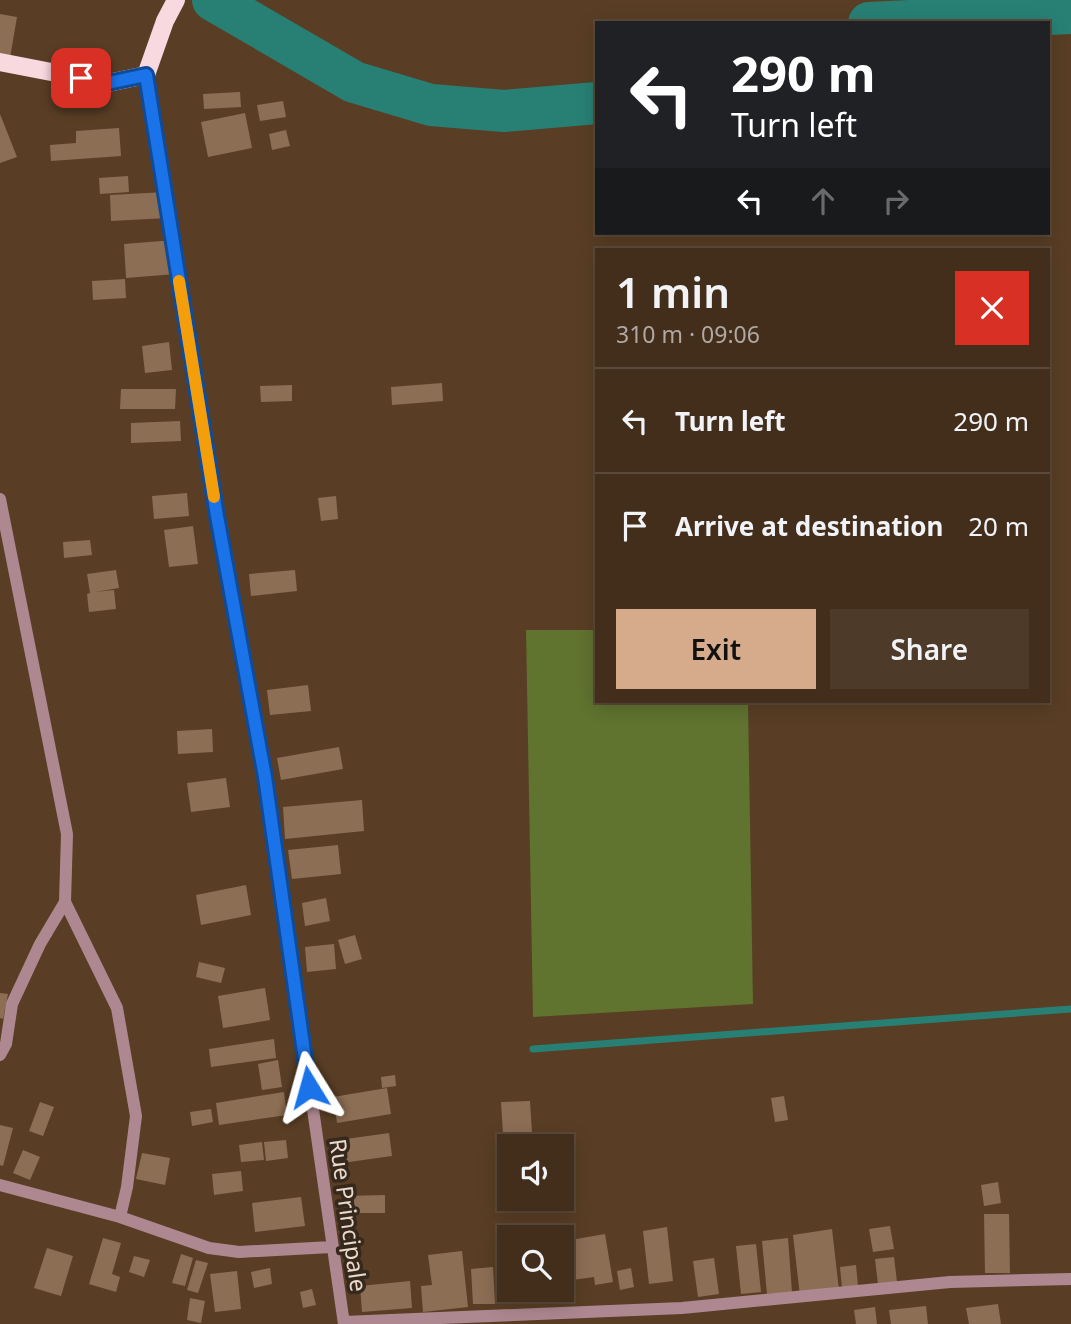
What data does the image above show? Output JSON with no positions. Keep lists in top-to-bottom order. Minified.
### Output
{"streets":{"street":["Rue Principale"]},"page":{"turn":["290 m","Turn left"],"heading":["1 min","310 m · 09:06"],"list":[{"name":"Turn left","value":"290 m"},{"name":"Arrive at destination","value":"20 m"}],"buttons":["Exit","Share"]}}
